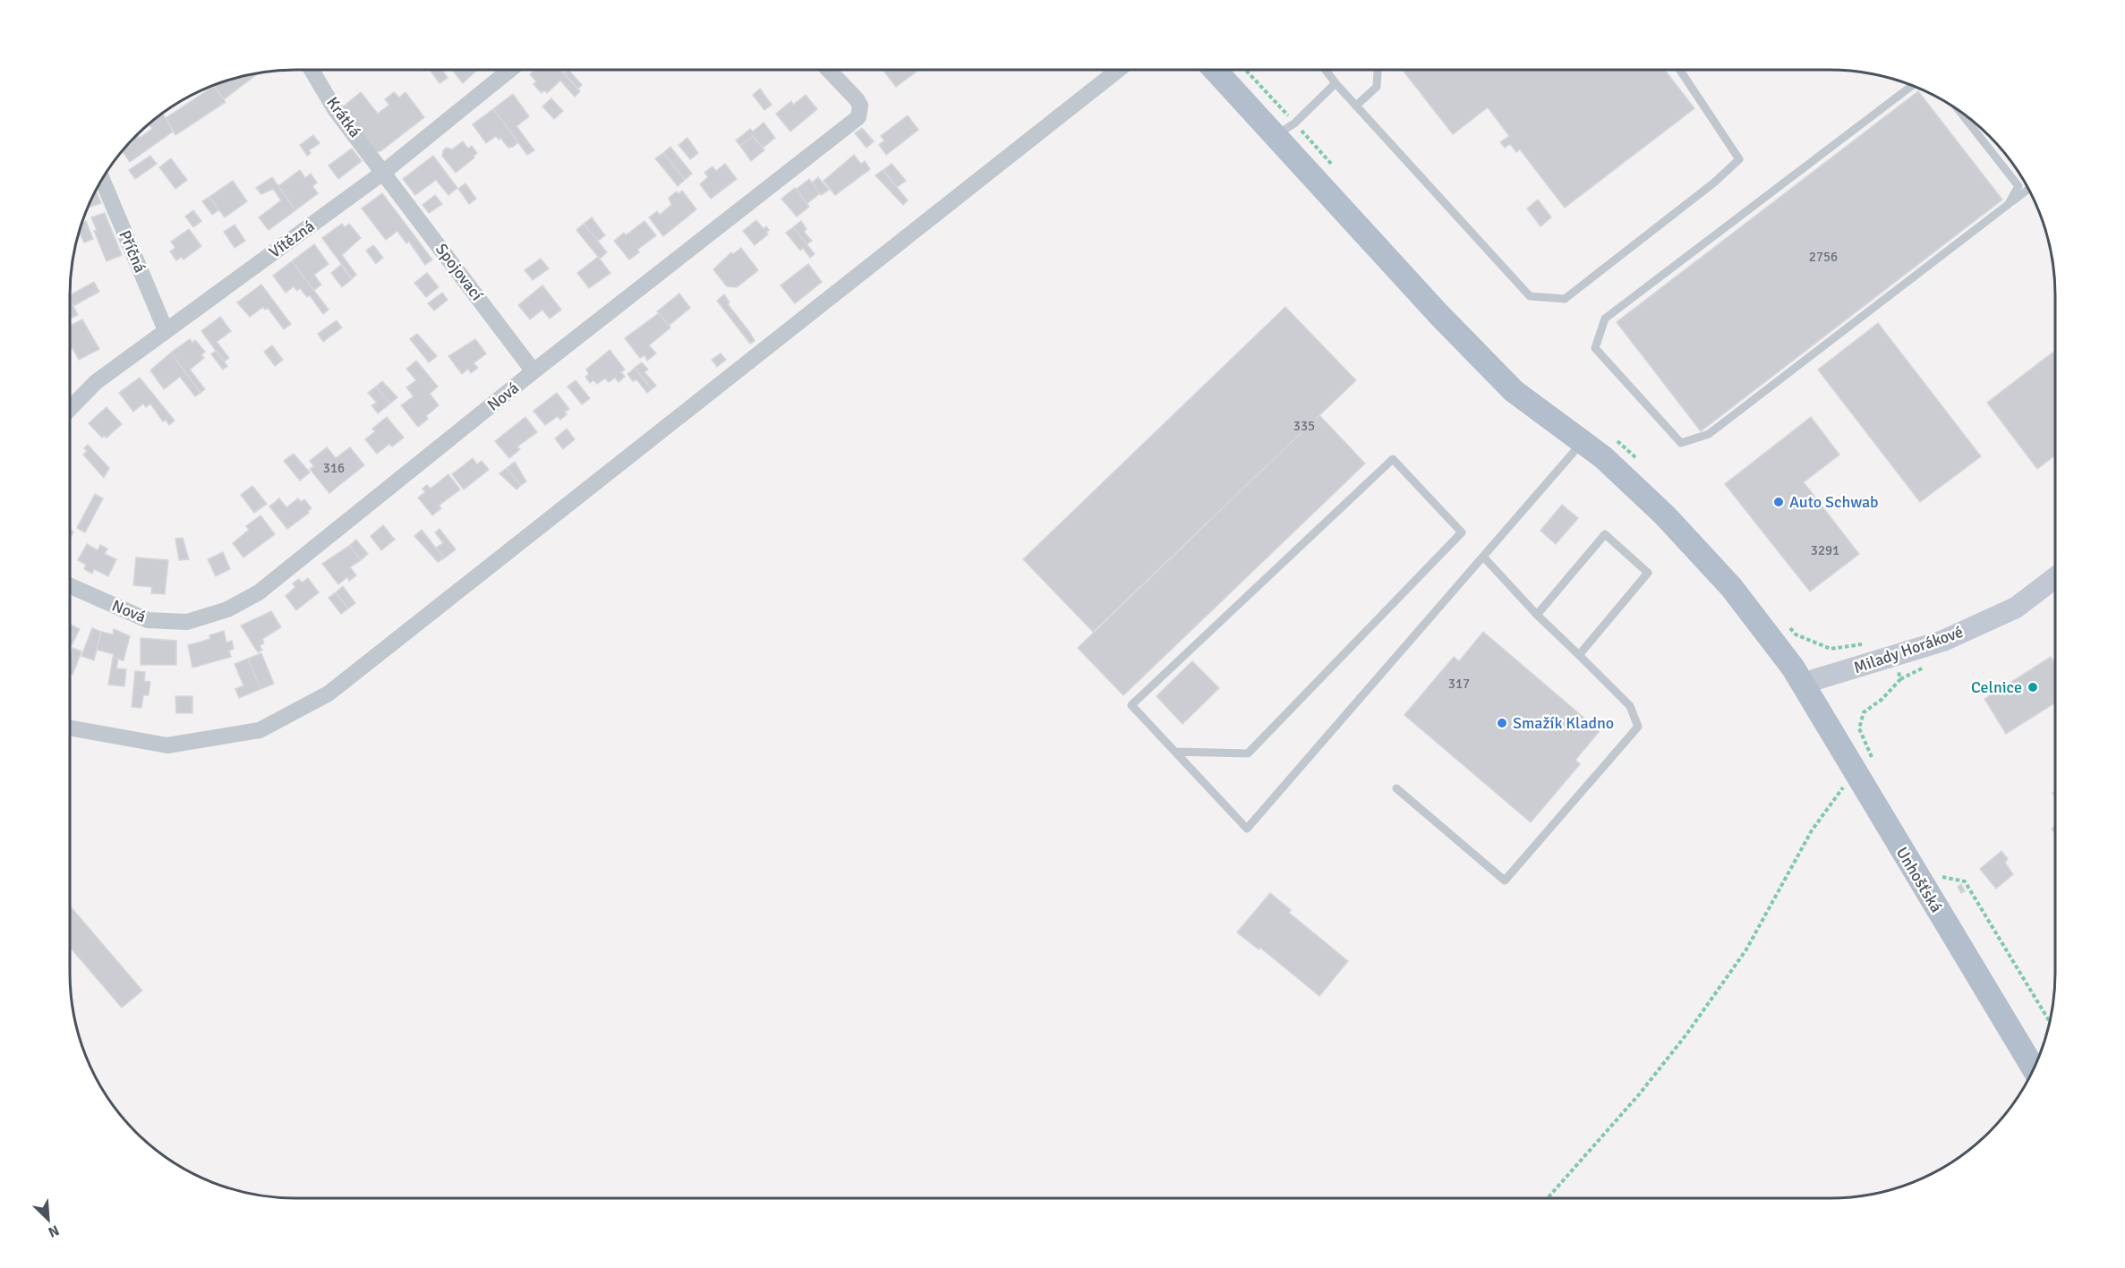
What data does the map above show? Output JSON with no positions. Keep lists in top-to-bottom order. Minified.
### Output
{"streets":{"main road":["Unhošťská"],"street":["Krátká","Vítězná","Příčná","Spojovací","Nová","Milady Horákové"]},"crossings":[["Krátká","Vítězná"],["Krátká","Spojovací"],["Vítězná","Příčná"],["Vítězná","Spojovací"],["Spojovací","Nová"],["Milady Horákové","Unhošťská"]],"places":["Auto Schwab","Celnice","Smažík Kladno"],"house_numbers":["2756","335","316","3291","317"],"north":"bottom right"}
